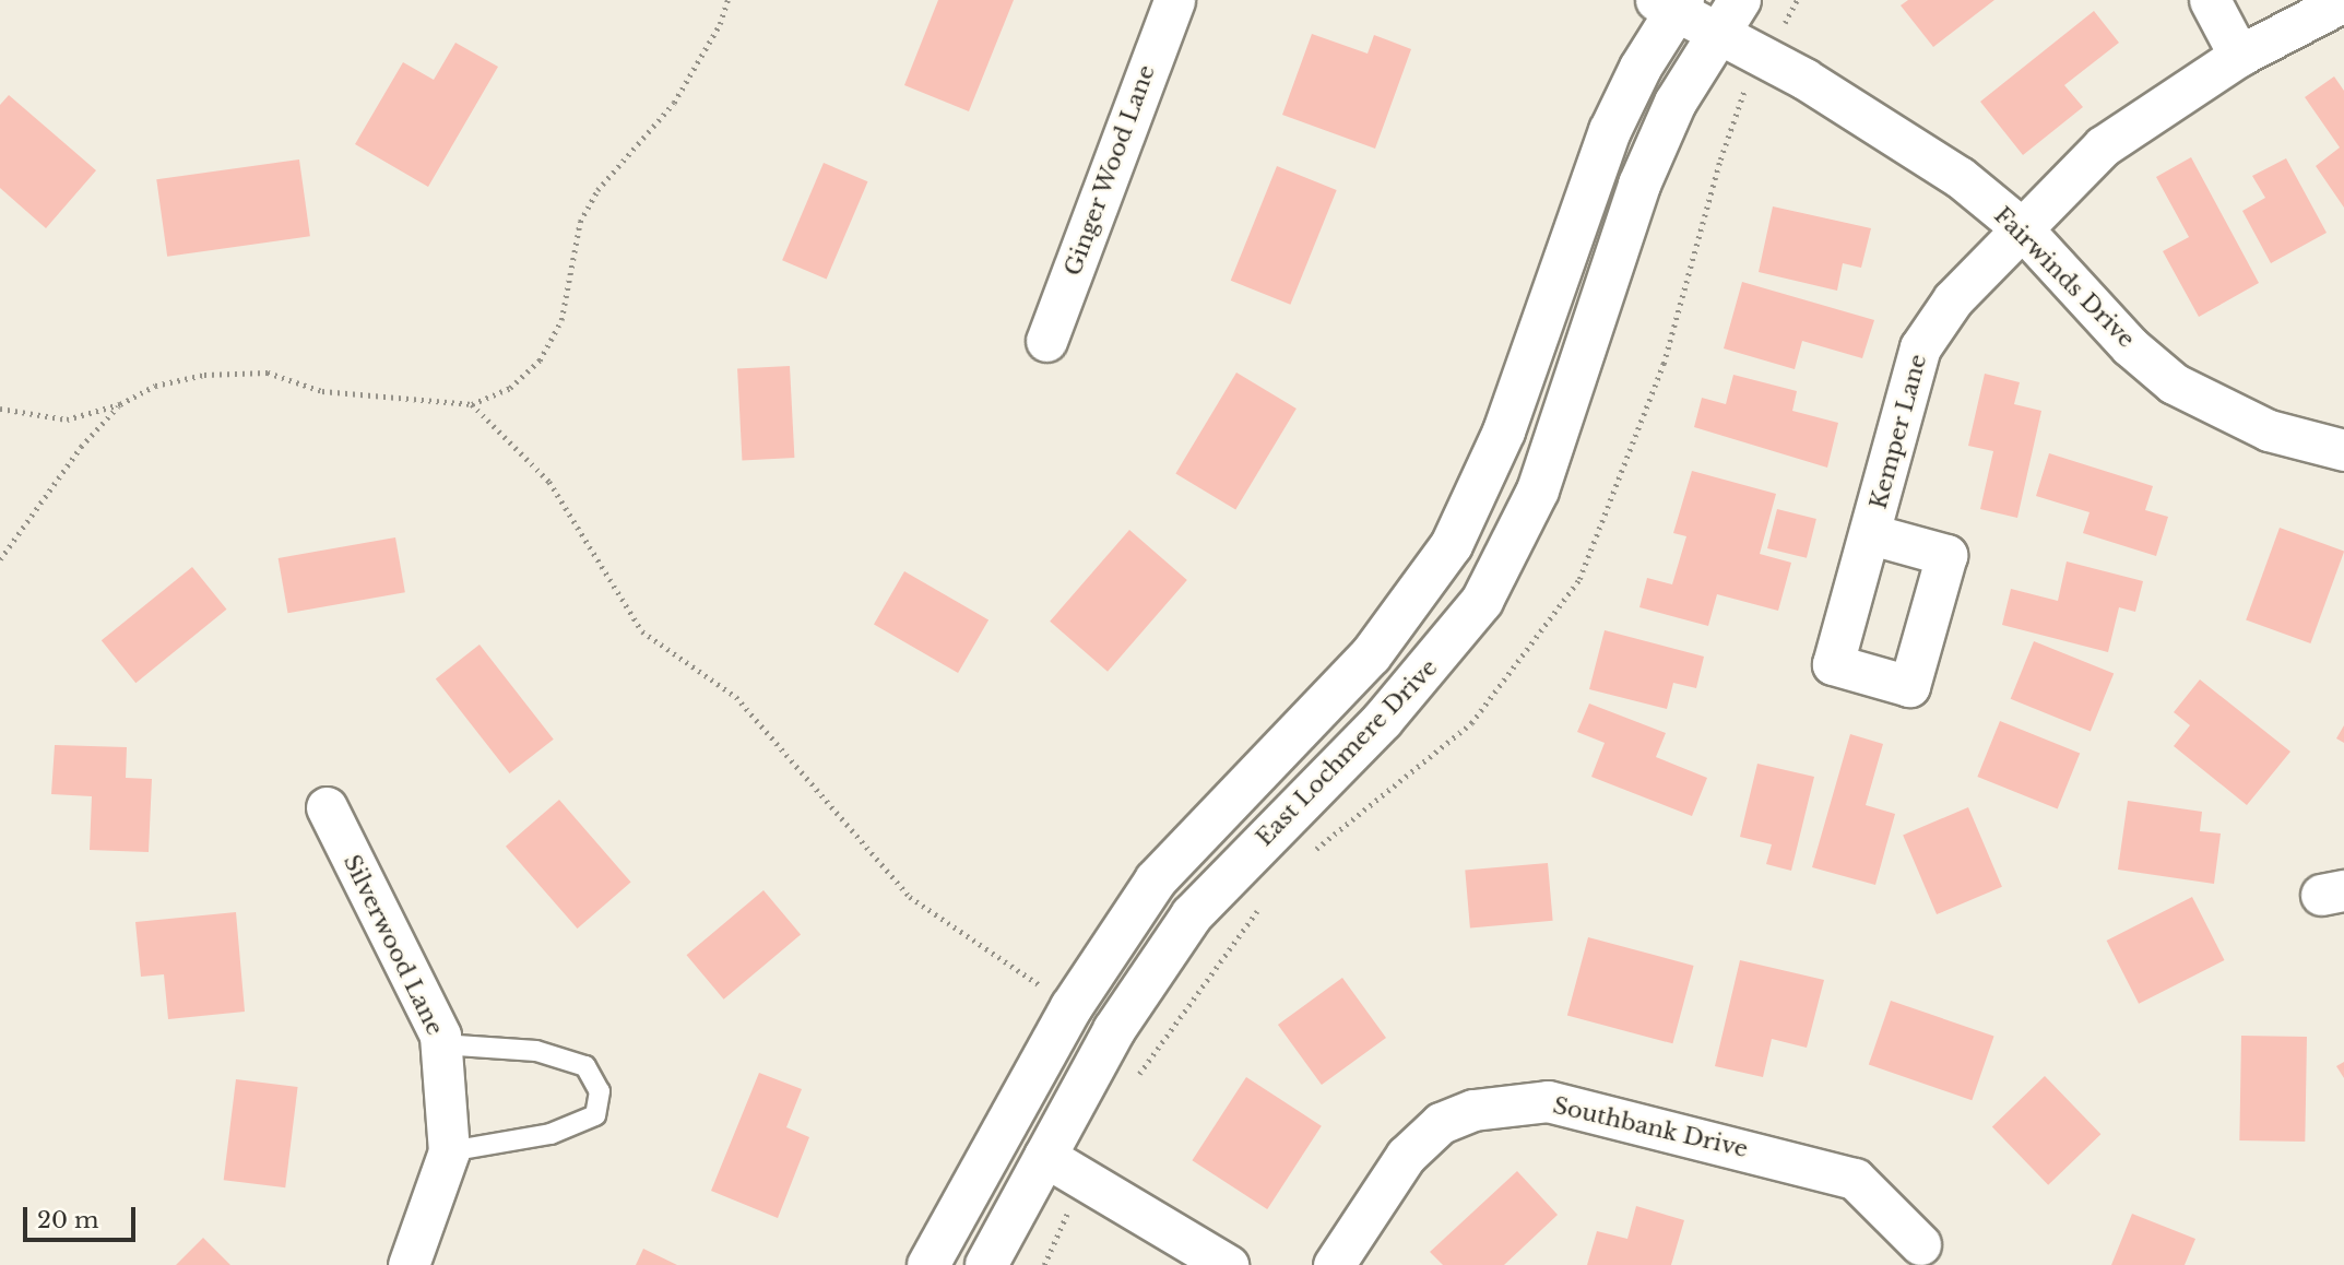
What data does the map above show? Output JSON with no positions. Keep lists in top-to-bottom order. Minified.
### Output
{"streets":{"street":["Ginger Wood Lane","Fairwinds Drive","Kemper Lane","East Lochmere Drive","Silverwood Lane","Southbank Drive"]},"crossings":[["Fairwinds Drive","Kemper Lane"],["Fairwinds Drive","East Lochmere Drive"]],"scale_bar":"20 m"}
